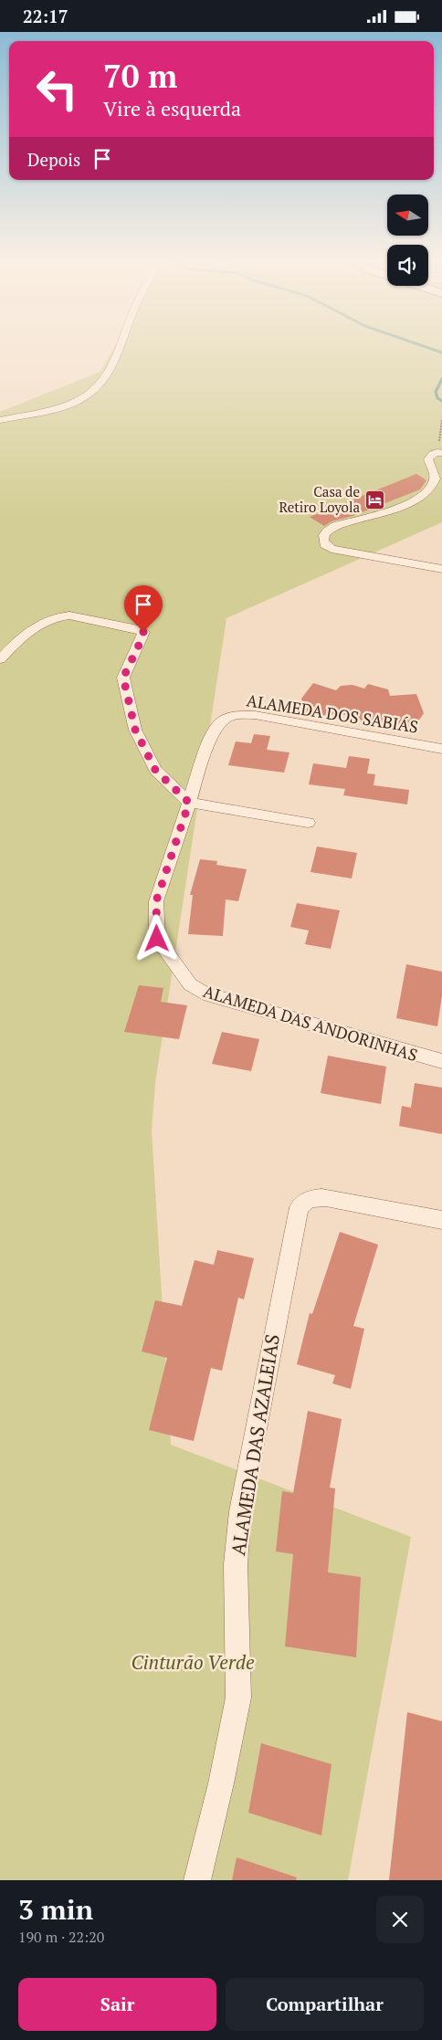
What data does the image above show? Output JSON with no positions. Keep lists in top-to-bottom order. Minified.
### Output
{"streets":{"street":["ALAMEDA DOS SABIÁS","ALAMEDA DAS ANDORINHAS","ALAMEDA DAS AZALEIAS"]},"crossings":[["ALAMEDA DOS SABIÁS","ALAMEDA DAS ANDORINHAS"]],"parks":["Cinturão Verde"],"places":{"hotel":["Casa de Retiro Loyola"]},"north":"left","page":{"status":"22:17","turn":["70 m","Vire à esquerda"],"then":"Depois","heading":["3 min","190 m · 22:20"],"buttons":["Sair","Compartilhar"]}}
